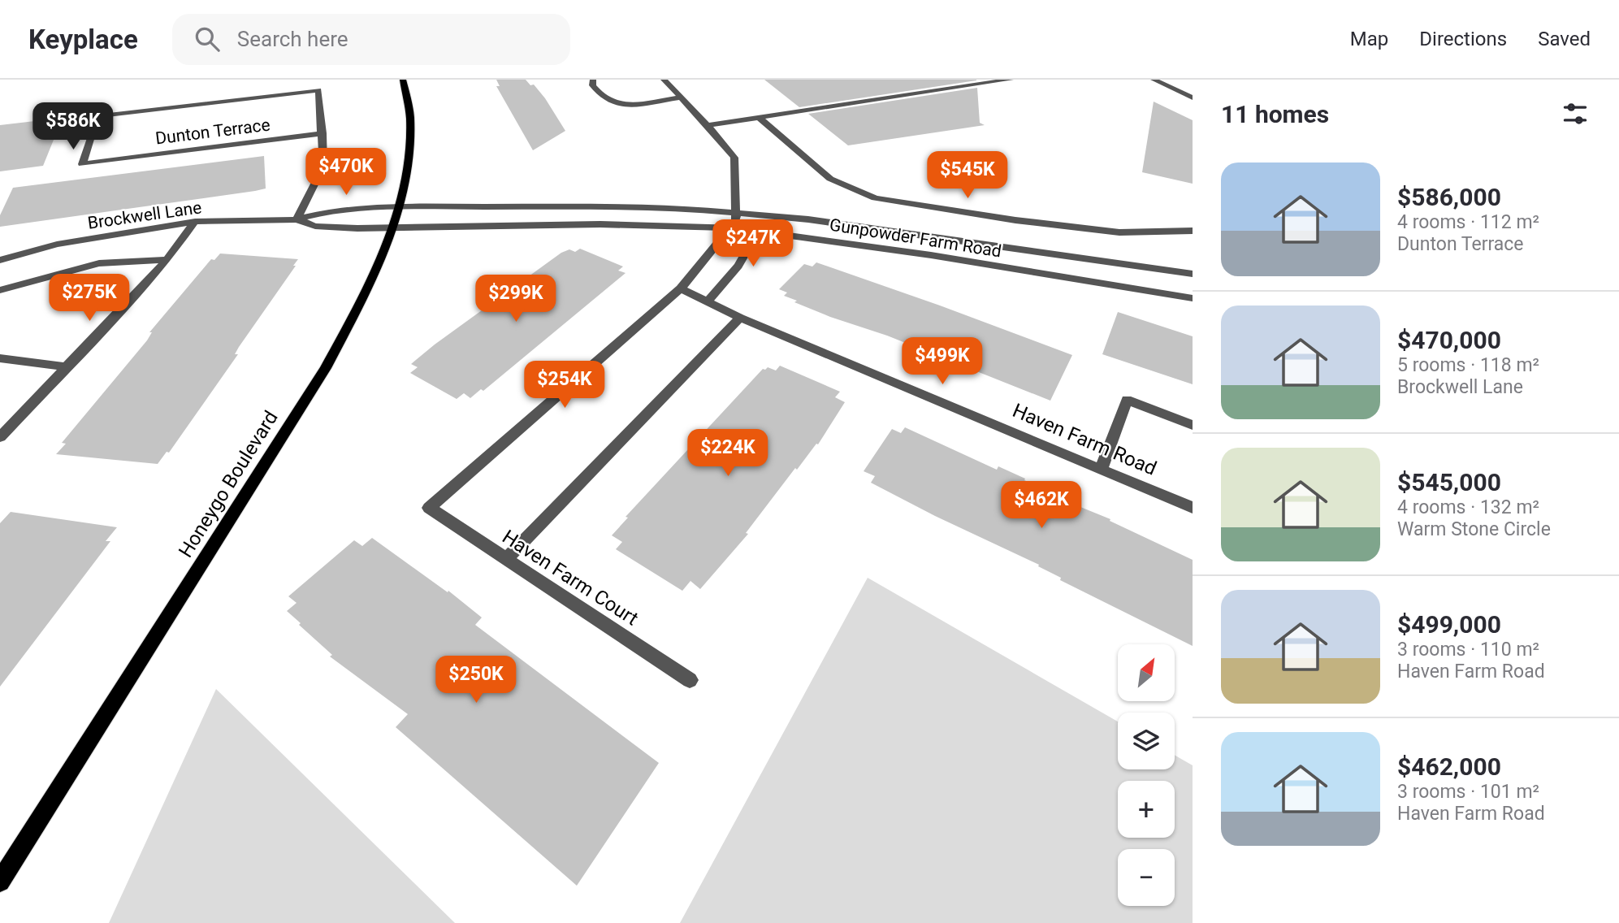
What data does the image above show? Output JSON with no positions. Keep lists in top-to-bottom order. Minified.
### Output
{"streets":{"main road":["Honeygo Boulevard"],"street":["Dunton Terrace","Brockwell Lane","Gunpowder Farm Road","Haven Farm Road","Haven Farm Court"]},"crossings":[["Dunton Terrace","Brockwell Lane"],["Brockwell Lane","Gunpowder Farm Road"],["Brockwell Lane","Honeygo Boulevard"],["Gunpowder Farm Road","Honeygo Boulevard"],["Haven Farm Road","Haven Farm Court"]],"north":"top right","page":{"header":"Keyplace","search":"Search here","nav":["Map","Directions","Saved"],"heading":"11 homes","price":["$586K","$470K","$545K","$247K","$275K","$299K","$499K","$254K","$224K","$462K","$250K"],"list":[{"name":"$586,000","note":"4 rooms · 112 m² · Dunton Terrace"},{"name":"$470,000","note":"5 rooms · 118 m² · Brockwell Lane"},{"name":"$545,000","note":"4 rooms · 132 m² · Warm Stone Circle"},{"name":"$499,000","note":"3 rooms · 110 m² · Haven Farm Road"},{"name":"$462,000","note":"3 rooms · 101 m² · Haven Farm Road"}],"map_buttons":["+","−"]}}
